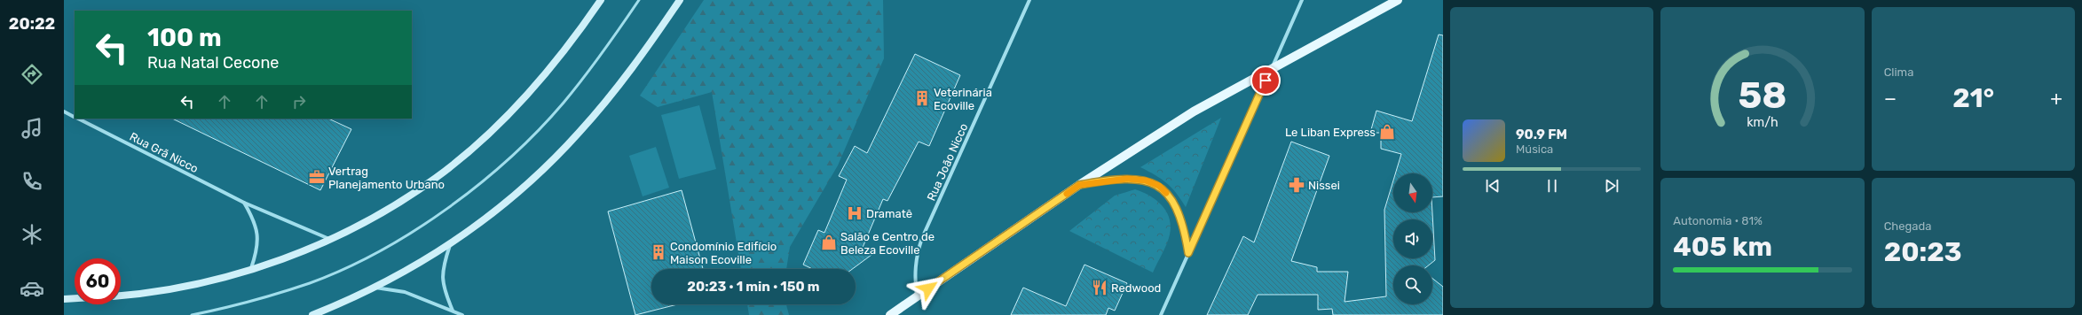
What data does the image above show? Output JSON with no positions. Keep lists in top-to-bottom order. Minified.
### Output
{"streets":{"street":["Rua Grã Nicco","Rua João Nicco"]},"places":{"building":["Veterinária Ecoville","Condomínio Edifício Maison Ecoville"],"shop":["Le Liban Express","Salão e Centro de Beleza Ecoville"],"office":["Vertrag Planejamento Urbano"],"pharmacy":["Nissei"],"hospital":["Dramatê"],"restaurant":["Redwood"]},"north":"bottom","page":{"tabs":"20:22","tile":["Clima",["Autonomia · 81%","405 km"],["Chegada","20:23"]],"turn":["100 m","Rua Natal Cecone"],"heat":["−","21°","+"],"song":["90.9 FM","Música"],"limit":"60","trip":"20:23 · 1 min · 150 m","gauge":["58","km/h"]}}
